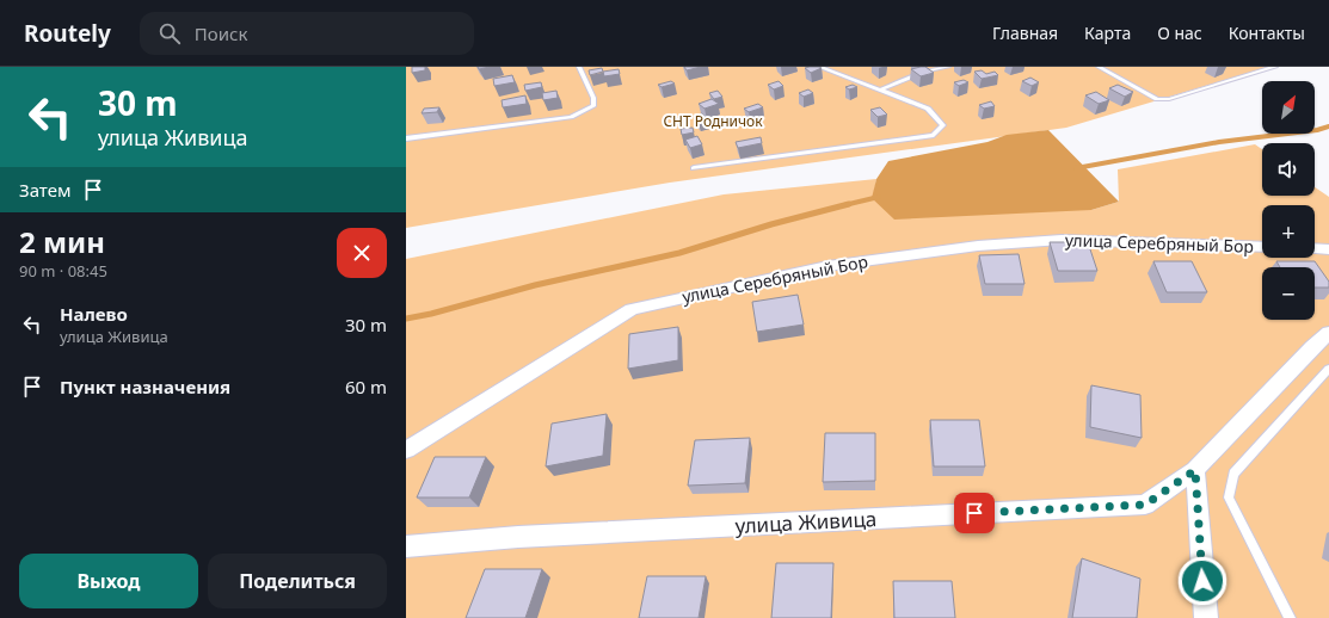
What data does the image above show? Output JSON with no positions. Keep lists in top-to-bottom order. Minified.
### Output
{"streets":{"street":["улица Серебряный Бор","улица Живица"]},"parks":["СНТ Родничок"],"north":"top right","page":{"header":"Routely","search":"Поиск","nav":["Главная","Карта","О нас","Контакты"],"turn":["30 m","улица Живица"],"map_buttons":["+","−"],"then":"Затем","heading":["2 мин","90 m · 08:45"],"list":[{"name":"Налево","note":"улица Живица","value":"30 m"},{"name":"Пункт назначения","value":"60 m"}],"buttons":["Выход","Поделиться"]}}
